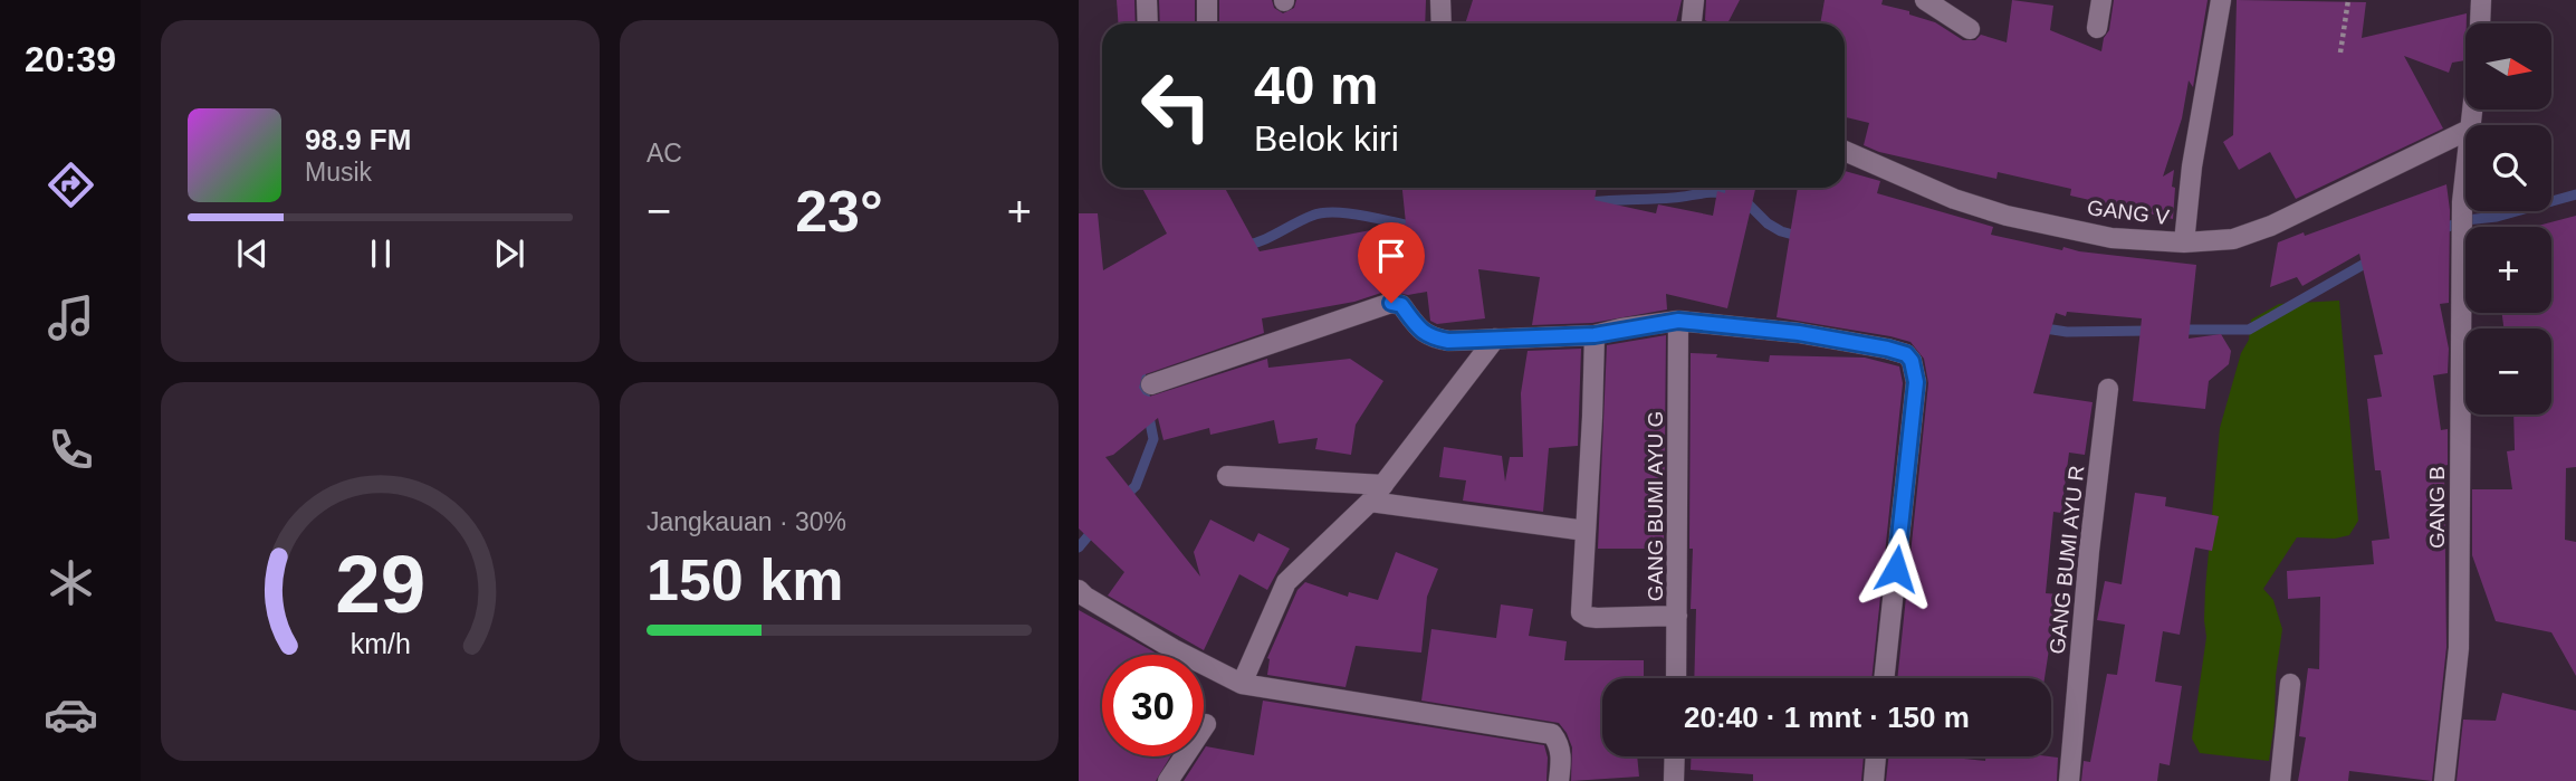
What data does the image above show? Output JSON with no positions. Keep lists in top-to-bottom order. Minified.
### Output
{"streets":{"street":["GANG V","GANG BUMI AYU G","GANG B","GANG BUMI AYU R"]},"north":"right","page":{"tabs":"20:39","tile":["AC",["Jangkauan · 30%","150 km"]],"map_buttons":["+","−"],"turn":["40 m","Belok kiri"],"song":["98.9 FM","Musik"],"heat":["−","23°","+"],"limit":"30","trip":"20:40 · 1 mnt · 150 m","gauge":["29","km/h"]}}
